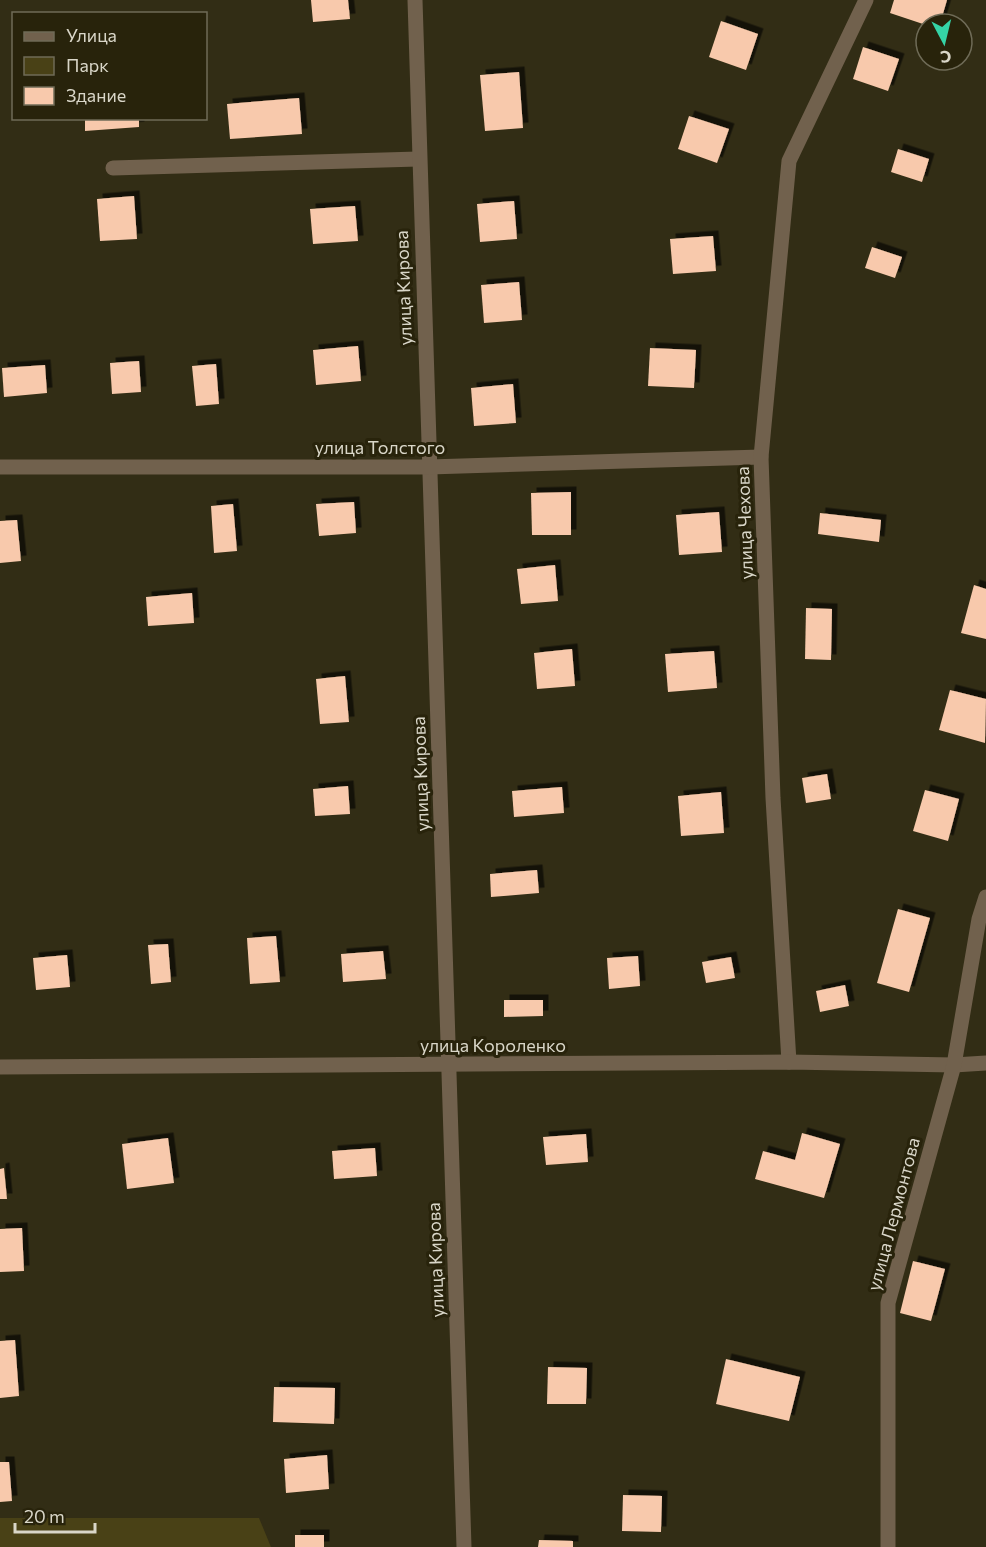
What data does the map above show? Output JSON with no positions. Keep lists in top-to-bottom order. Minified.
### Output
{"streets":{"street":["улица Кирова","улица Толстого","улица Чехова","улица Короленко","улица Лермонтова"]},"crossings":[["улица Кирова","улица Толстого"],["улица Кирова","улица Короленко"],["улица Толстого","улица Чехова"],["улица Чехова","улица Короленко"],["улица Короленко","улица Лермонтова"]],"legend":["Улица","Парк","Здание"],"scale_bar":"20 m","north":"bottom"}
